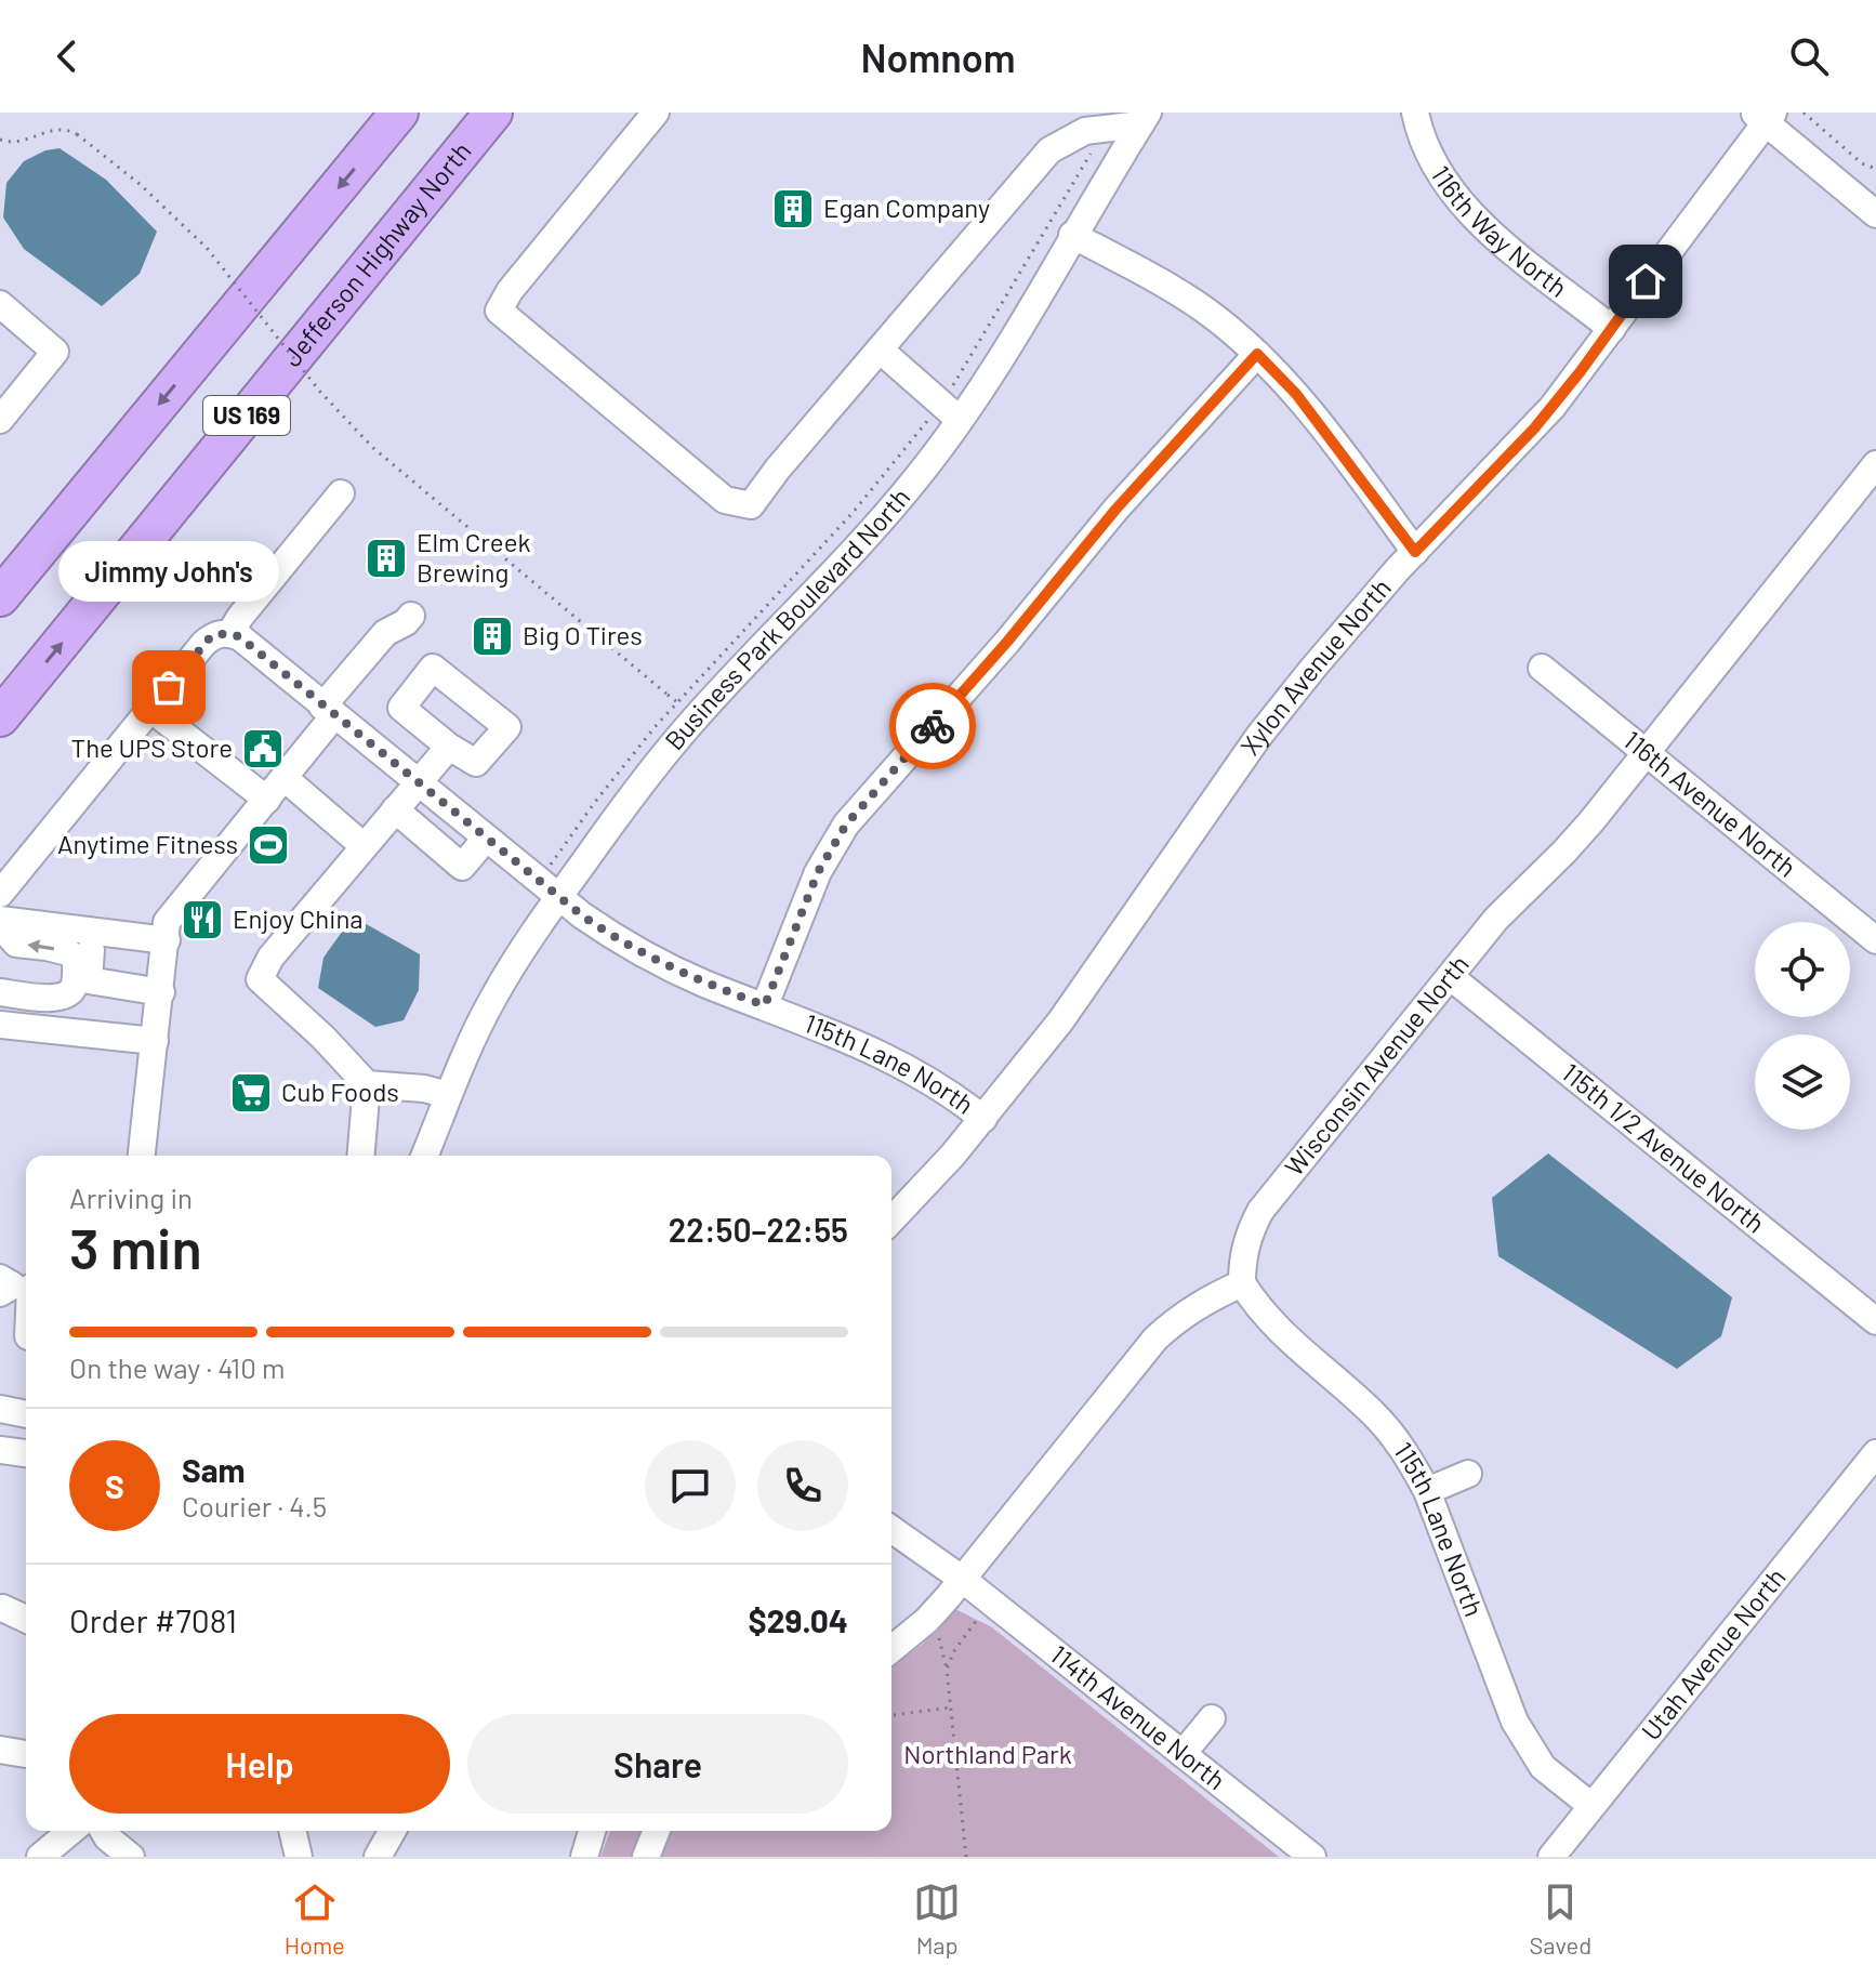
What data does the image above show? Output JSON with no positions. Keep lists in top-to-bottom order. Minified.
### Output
{"streets":{"highway":["Jefferson Highway North","US 169"],"street":["116th Way North","Business Park Boulevard North","Xylon Avenue North","116th Avenue North","115th Lane North","Wisconsin Avenue North","115th 1/2 Avenue North","Utah Avenue North","114th Avenue North"]},"crossings":[["116th Way North","Xylon Avenue North"],["Business Park Boulevard North","115th Lane North"],["Xylon Avenue North","115th Lane North"],["116th Avenue North","Wisconsin Avenue North"],["115th Lane North","Wisconsin Avenue North"],["115th Lane North","Utah Avenue North"],["Wisconsin Avenue North","115th 1/2 Avenue North"]],"parks":["Northland Park"],"places":{"building":["Egan Company","Elm Creek Brewing","Big O Tires"],"other":["Jimmy John's"],"public building":["The UPS Store"],"sports":["Anytime Fitness"],"restaurant":["Enjoy China"],"supermarket":["Cub Foods"]},"page":{"header":"Nomnom","bubble":"Jimmy John's","heading":["3 min","Arriving in","22:50–22:55"],"panel":["Sam","Courier · 4.5","Order #7081","$29.04"],"bar":"On the way · 410 m","round":"S","buttons":["Help","Share"],"tabs":["Home","Map","Saved"]}}
